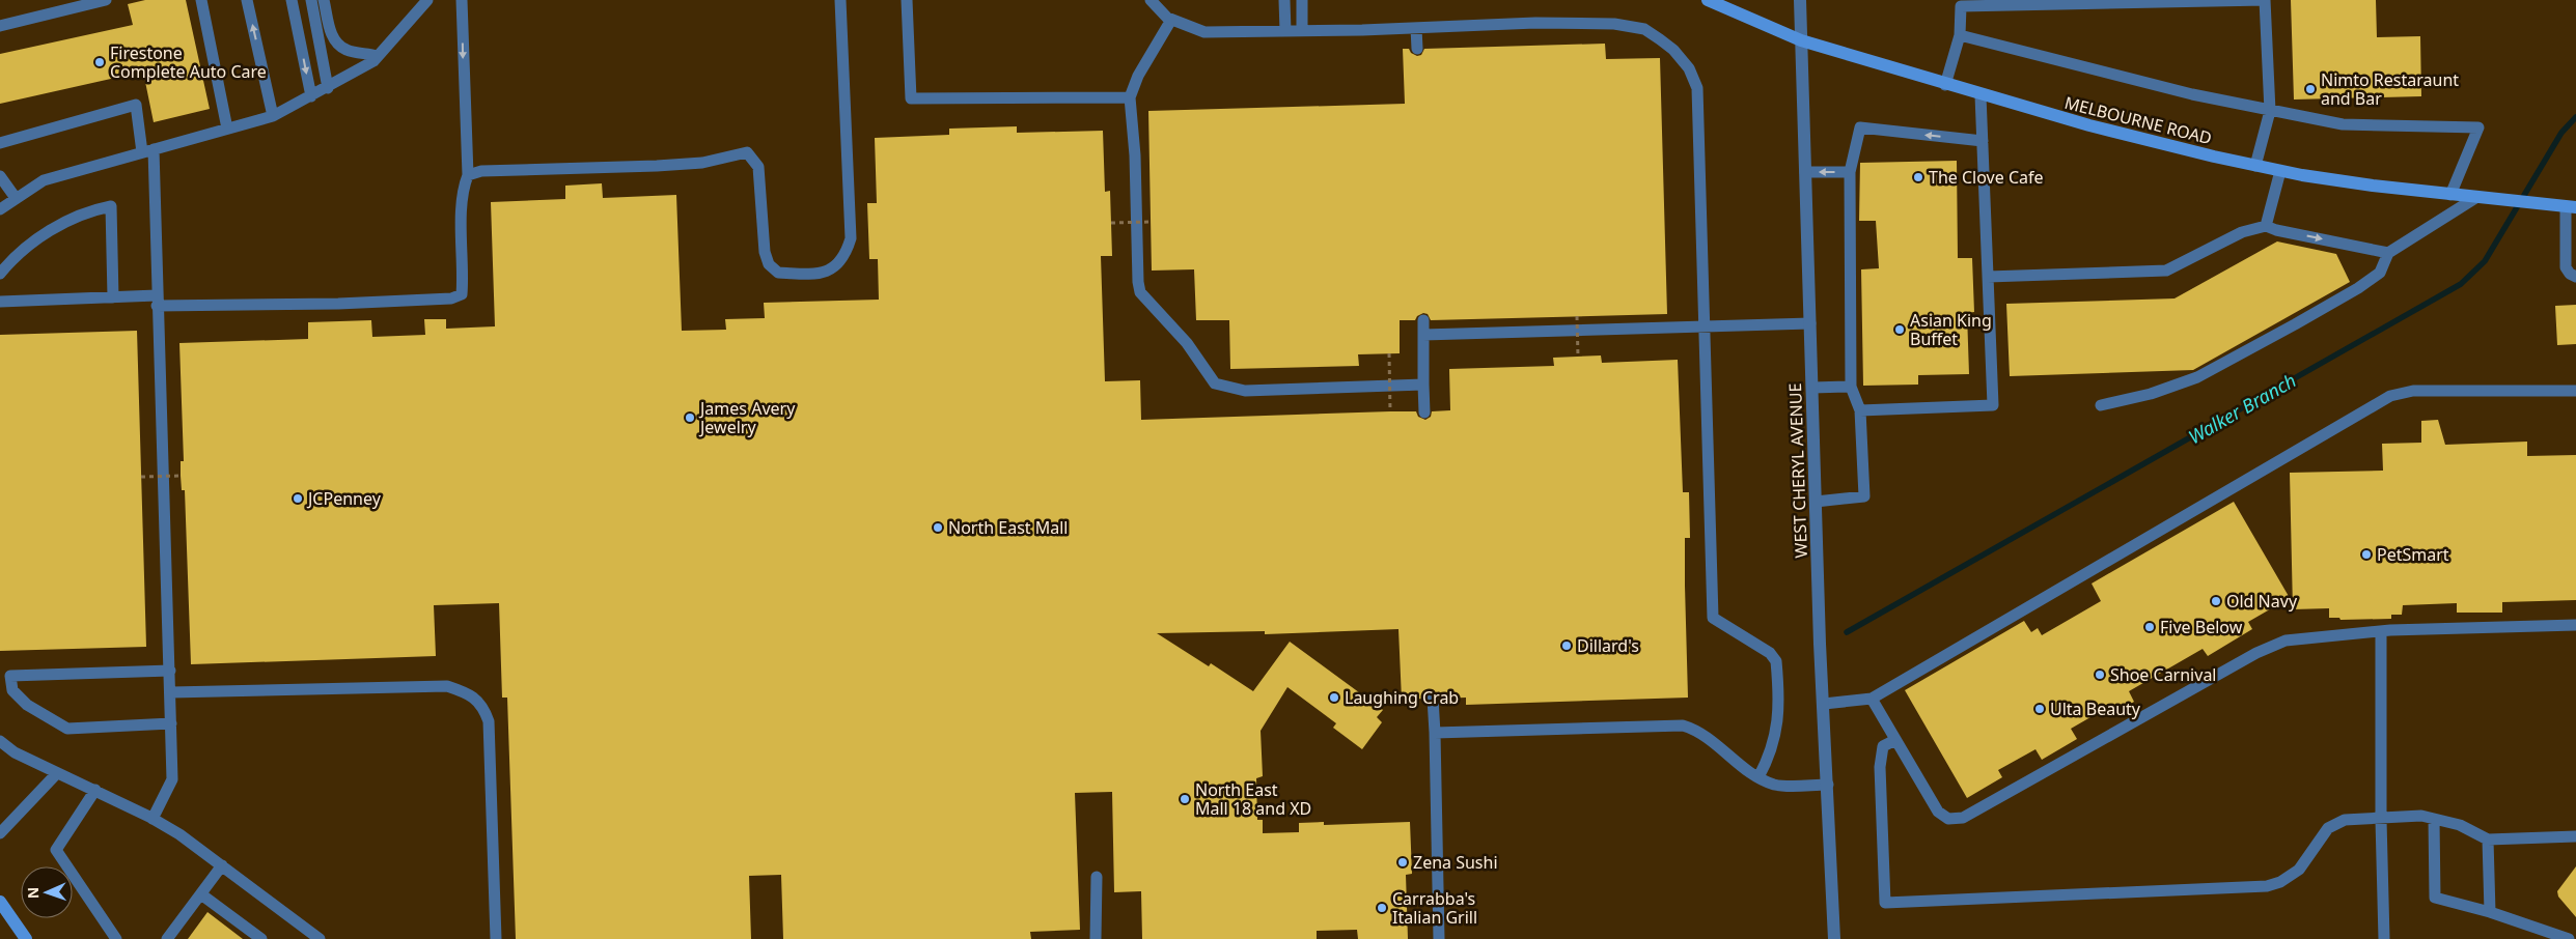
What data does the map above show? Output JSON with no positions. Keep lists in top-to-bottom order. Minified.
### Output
{"streets":{"main road":["MELBOURNE ROAD"],"street":["WEST CHERYL AVENUE"]},"crossings":[["MELBOURNE ROAD","WEST CHERYL AVENUE"]],"water":["Walker Branch"],"places":["Firestone Complete Auto Care","Nimto Restaraunt and Bar","The Clove Cafe","Asian King Buffet","James Avery Jewelry","JCPenney","North East Mall","PetSmart","Old Navy","Five Below","Dillard's","Shoe Carnival","Laughing Crab","Ulta Beauty","North East Mall 18 and XD","Zena Sushi","Carrabba's Italian Grill"],"north":"left"}
